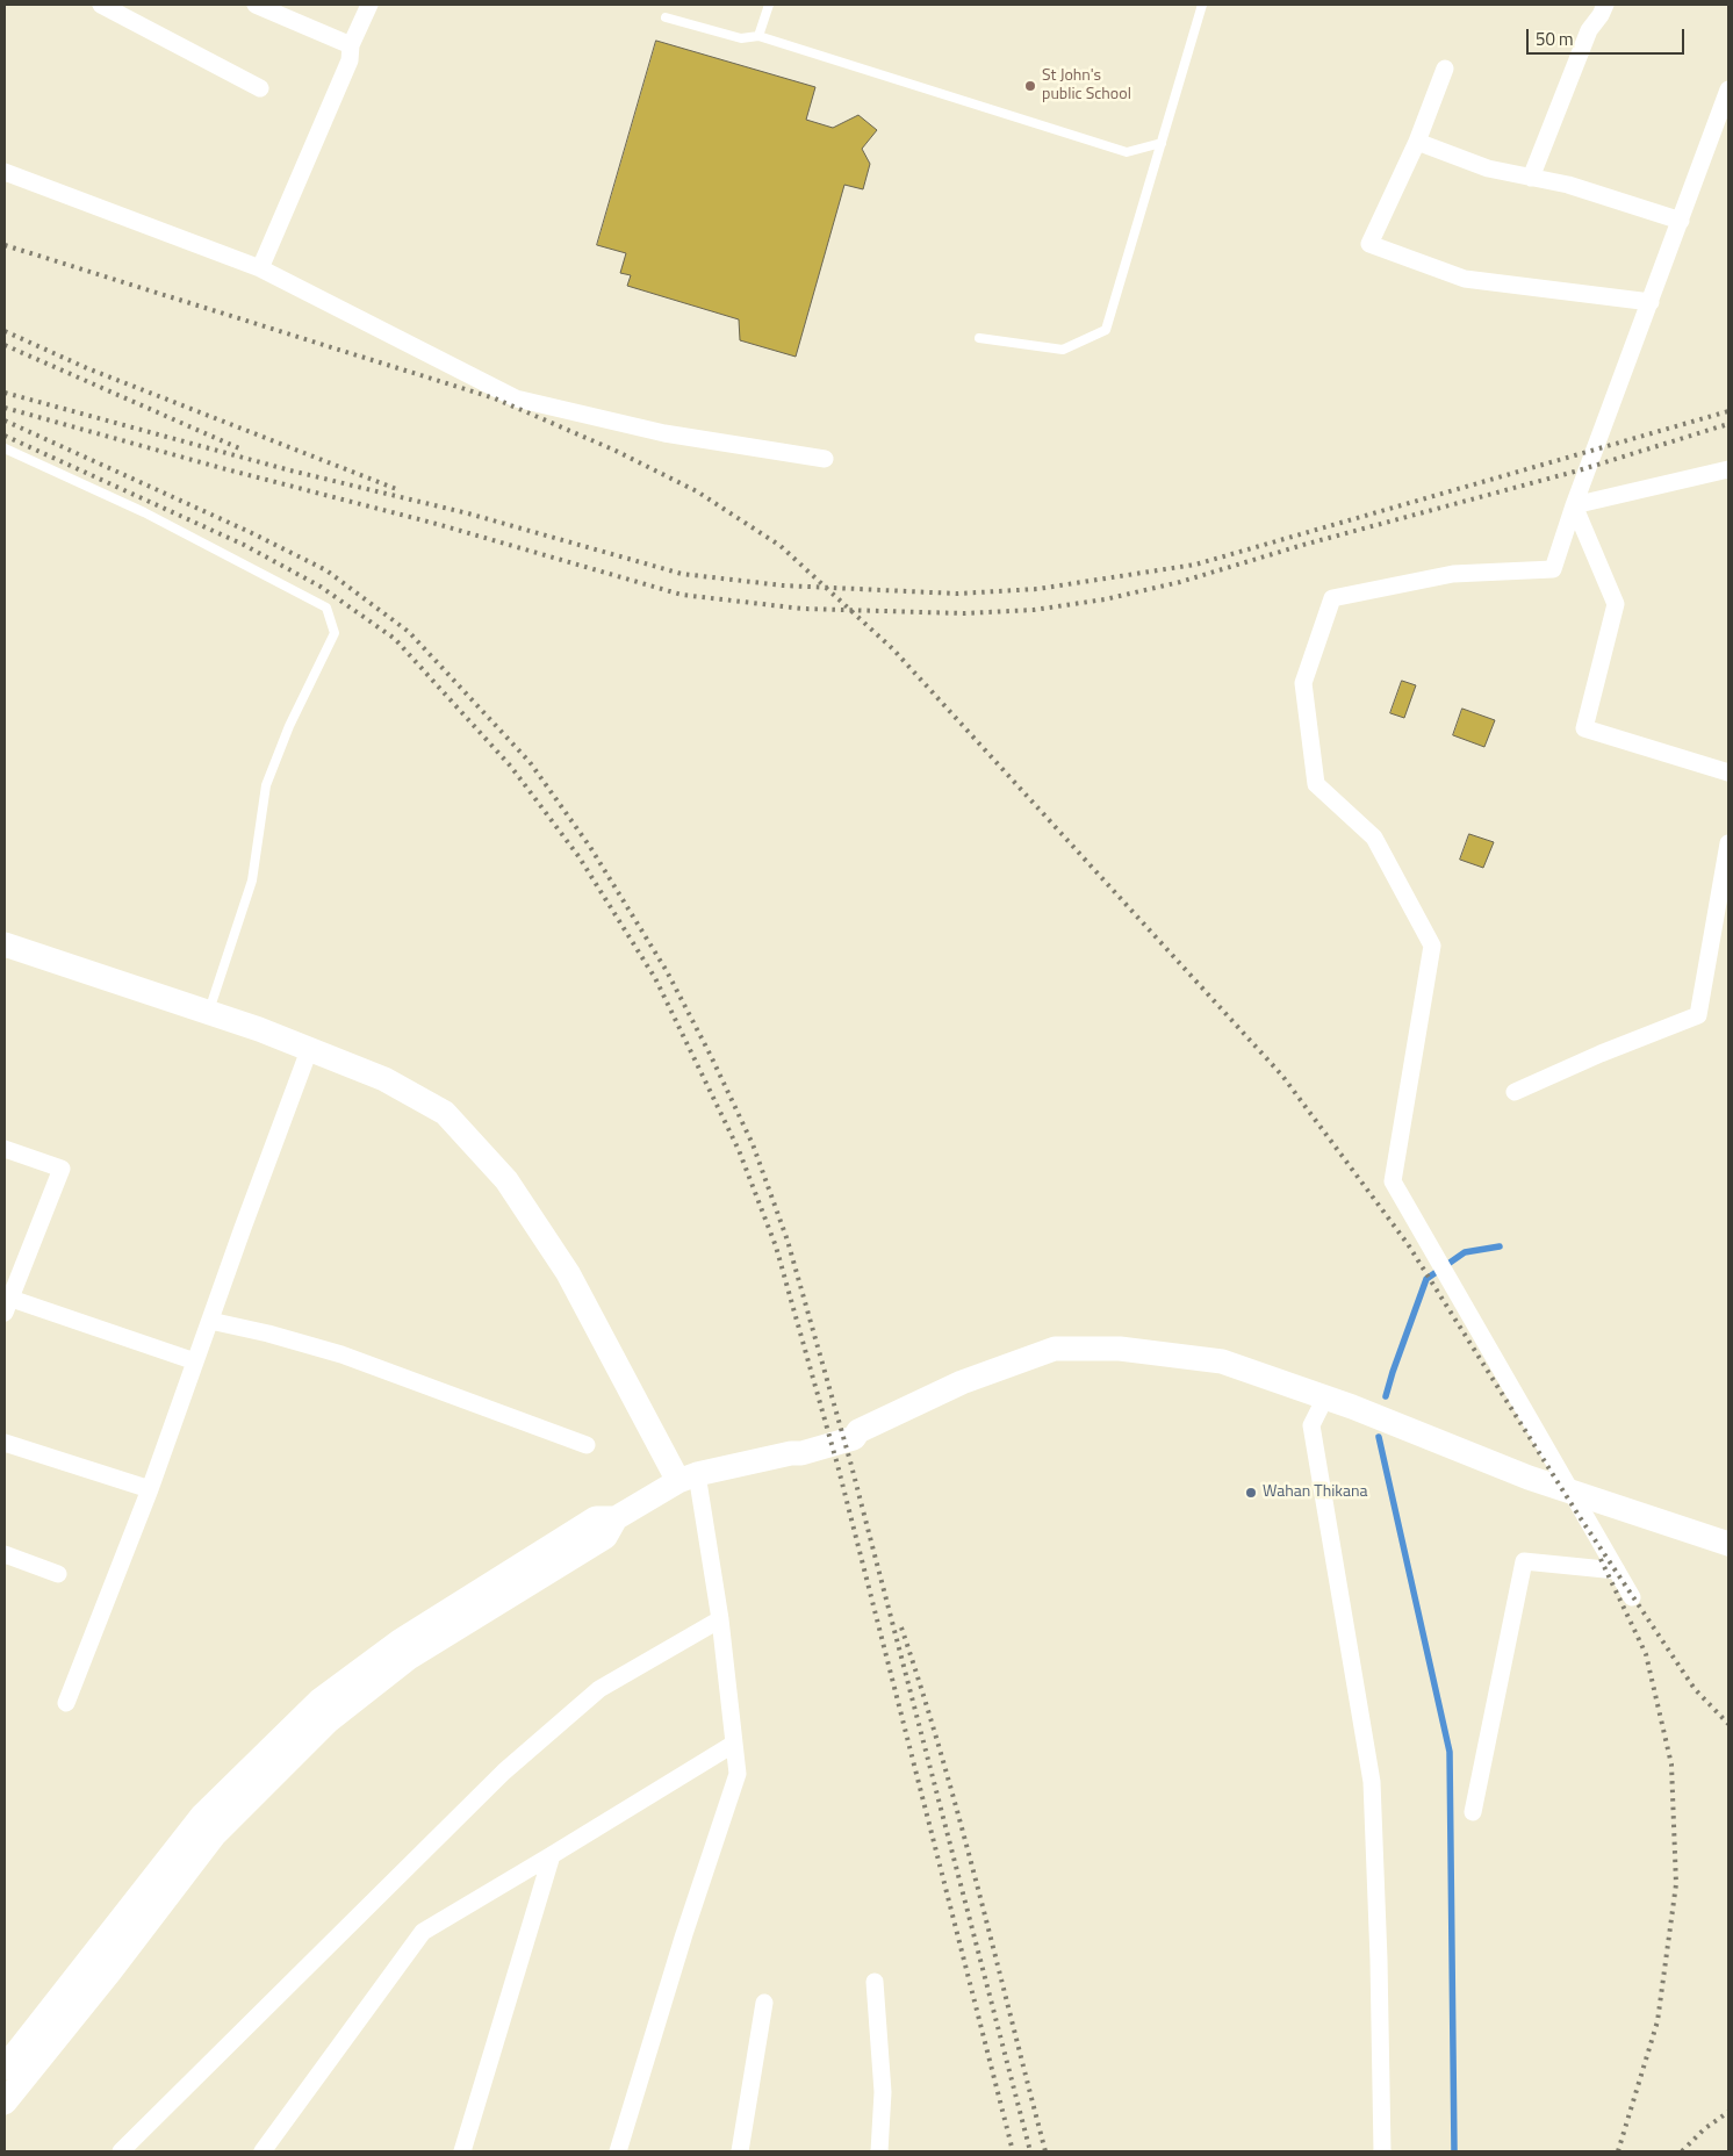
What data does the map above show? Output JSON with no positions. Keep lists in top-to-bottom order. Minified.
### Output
{"places":["St John's public School","Wahan Thikana"],"scale_bar":"50 m"}
